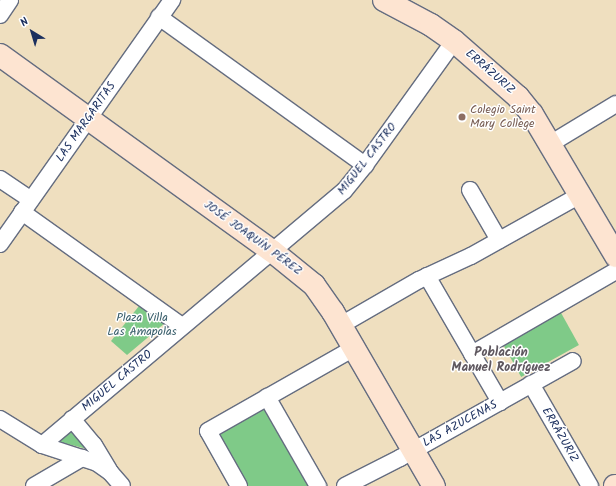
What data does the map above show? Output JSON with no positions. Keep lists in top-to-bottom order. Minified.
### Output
{"streets":{"street":["ERRÁZURIZ","LAS MARGARITAS","MIGUEL CASTRO","JOSÉ JOAQUÍN PÉREZ","LAS AZUCENAS"]},"crossings":[["ERRÁZURIZ","MIGUEL CASTRO"],["ERRÁZURIZ","LAS AZUCENAS"],["LAS MARGARITAS","JOSÉ JOAQUÍN PÉREZ"],["MIGUEL CASTRO","JOSÉ JOAQUÍN PÉREZ"],["JOSÉ JOAQUÍN PÉREZ","LAS AZUCENAS"]],"districts":["Población Manuel Rodríguez"],"parks":["Plaza Villa Las Amapolas"],"places":["Colegio Saint Mary College"],"north":"top left"}
